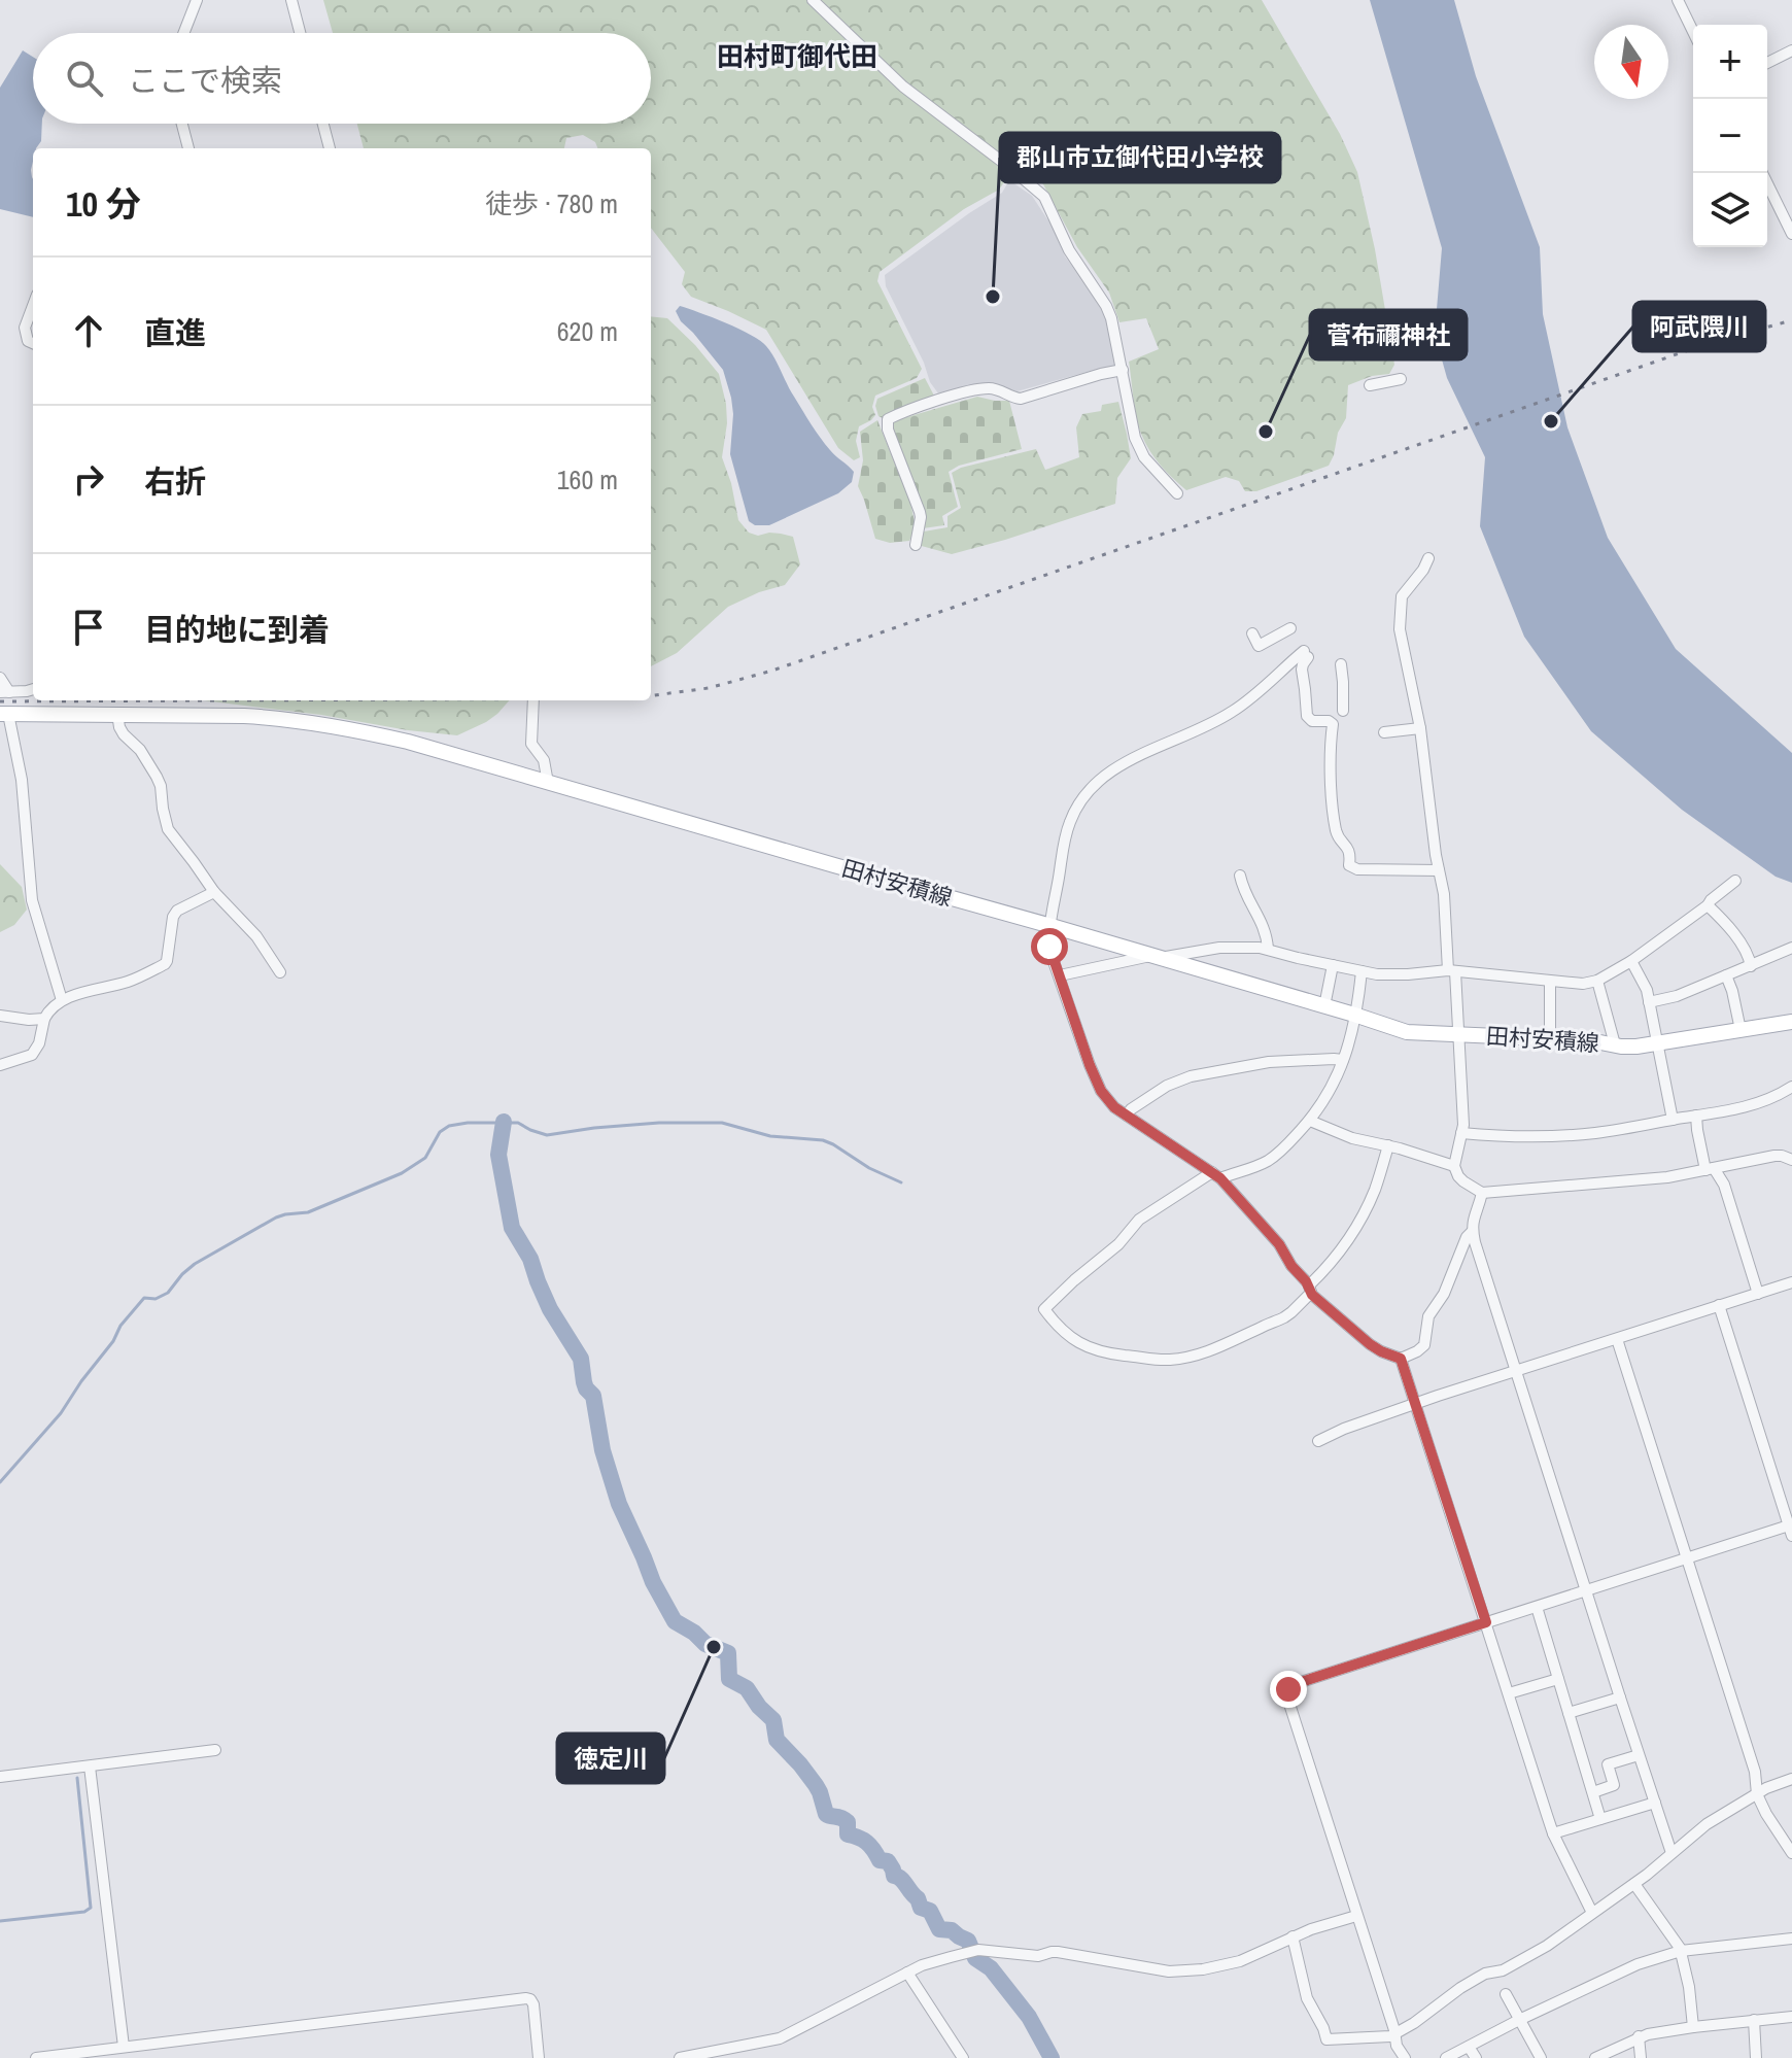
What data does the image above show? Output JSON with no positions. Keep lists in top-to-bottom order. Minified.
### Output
{"streets":{"main road":["田村安積線"]},"districts":["田村町御代田"],"places":["郡山市立御代田小学校","阿武隈川","菅布禰神社","徳定川"],"north":"bottom","page":{"map_buttons":["+","−"],"search":"ここで検索","heading":["10 分","徒歩 · 780 m"],"list":[["直進","620 m"],["右折","160 m"],"目的地に到着"]}}
